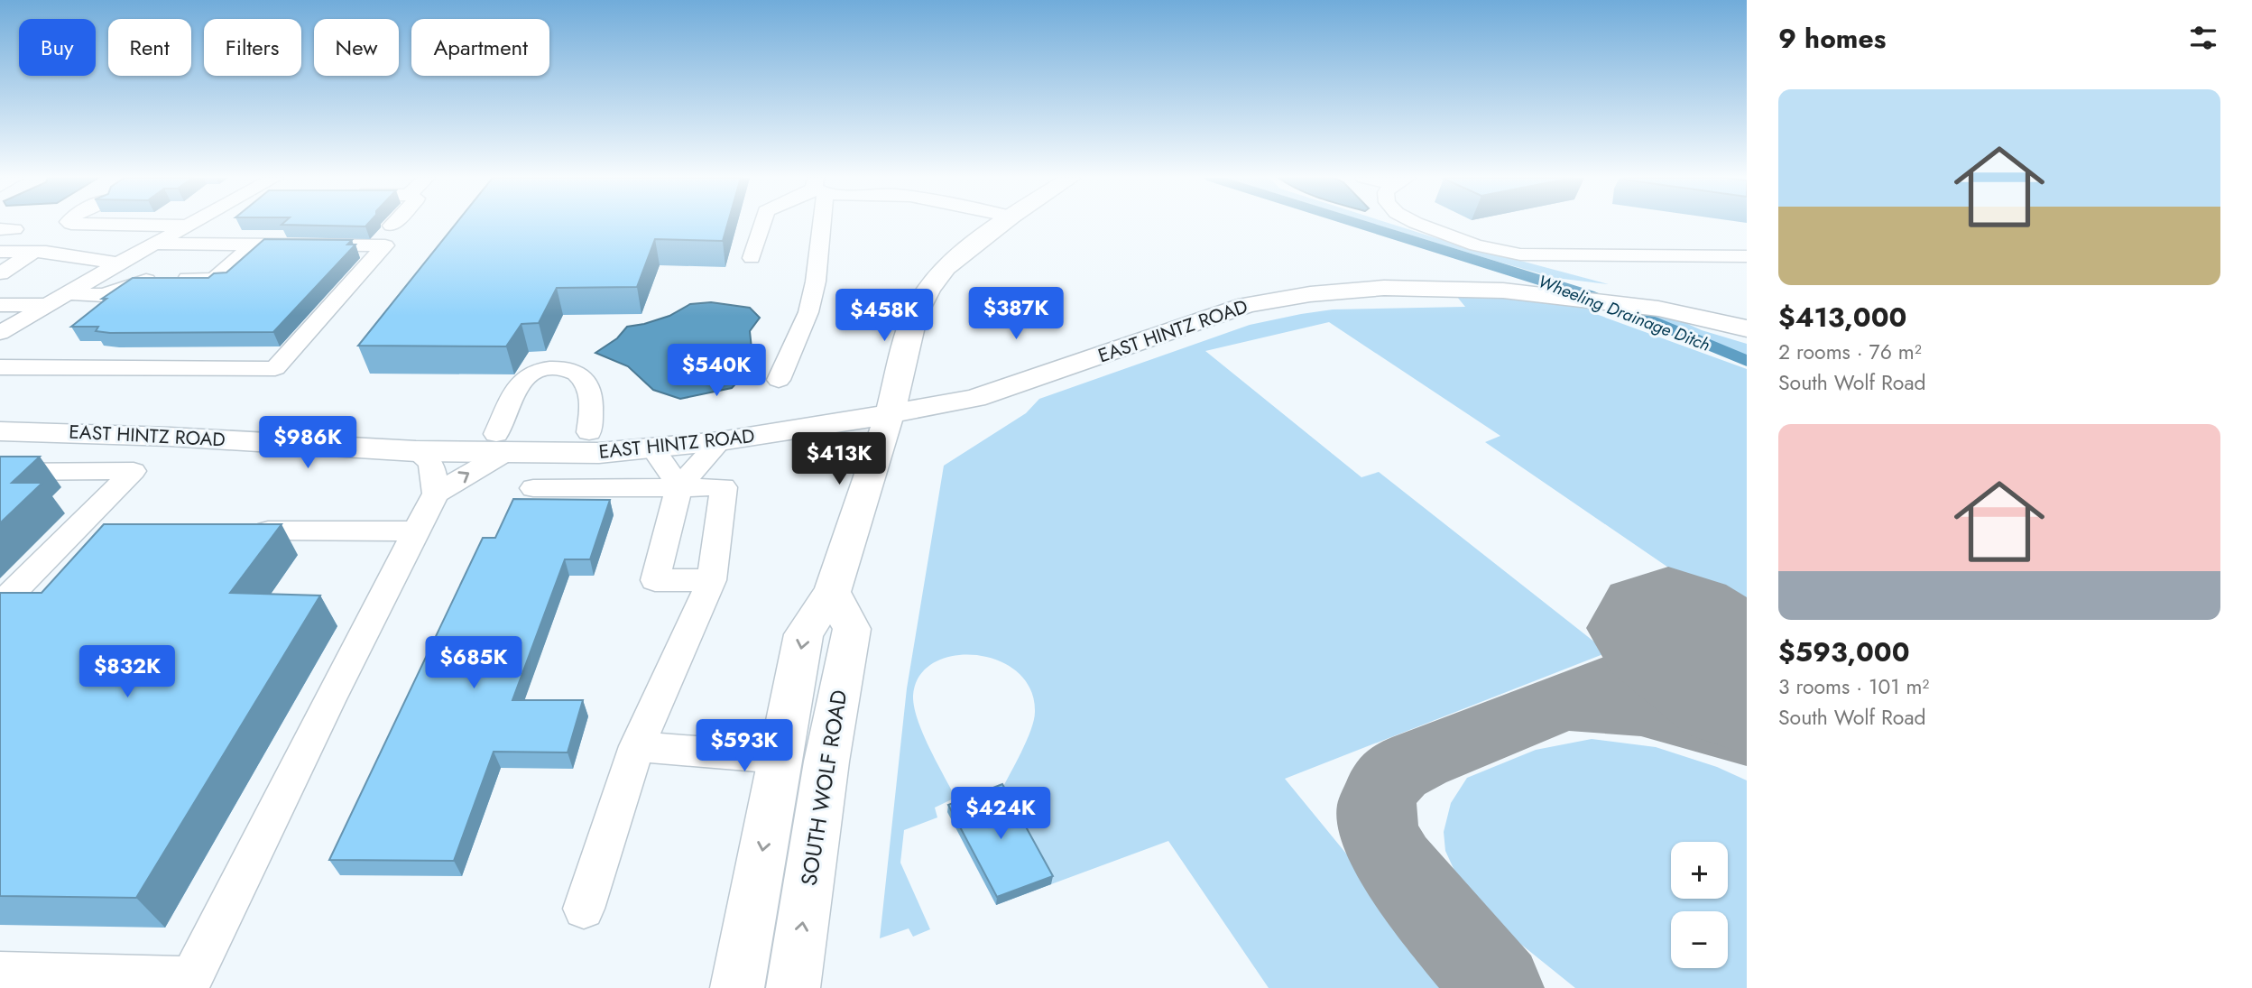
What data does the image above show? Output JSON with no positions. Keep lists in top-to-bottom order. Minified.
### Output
{"streets":{"main road":["EAST HINTZ ROAD","SOUTH WOLF ROAD"]},"water":["Wheeling Drainage Ditch"],"page":{"heading":"9 homes","chip":["Buy","Rent","Filters","New","Apartment"],"list":[{"name":"$413,000","note":"2 rooms · 76 m² · South Wolf Road"},{"name":"$593,000","note":"3 rooms · 101 m² · South Wolf Road"}],"price":["$387K","$458K","$540K","$986K","$413K","$685K","$832K","$593K","$424K"],"map_buttons":["+","−"]}}
